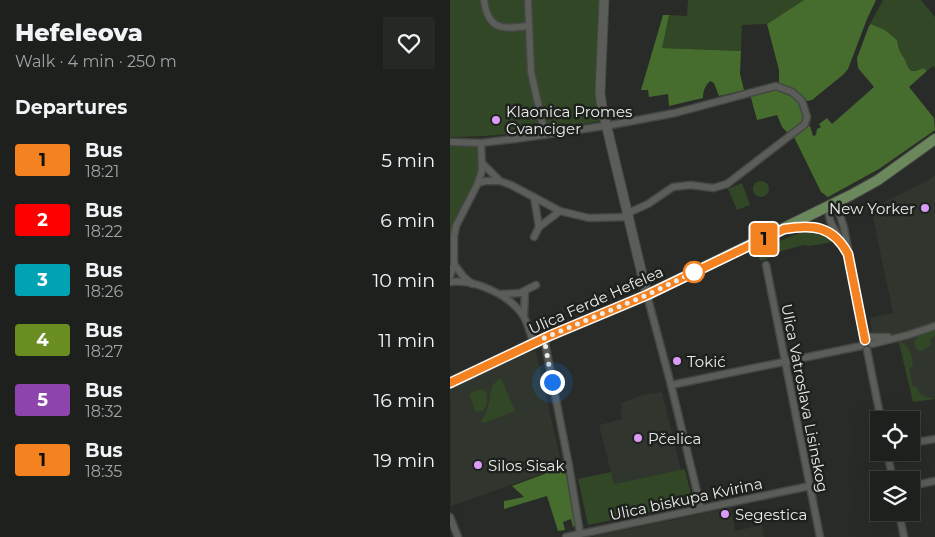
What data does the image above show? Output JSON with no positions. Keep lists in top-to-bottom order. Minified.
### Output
{"streets":{"main road":["Ulica Ferde Hefelea"],"street":["Ulica Vatroslava Lisinskog","Ulica biskupa Kvirina"]},"crossings":[["Ulica Vatroslava Lisinskog","Ulica biskupa Kvirina"]],"places":["Klaonica Promes Cvanciger","New Yorker","Tokić","Pčelica","Silos Sisak","Segestica"],"lines":["bus line 1"],"page":{"heading":[["Hefeleova","Walk · 4 min · 250 m"],"Departures"],"on_map":"1","list":[{"mark":"1","name":"Bus","note":"18:21","value":"5 min"},{"mark":"2","name":"Bus","note":"18:22","value":"6 min"},{"mark":"3","name":"Bus","note":"18:26","value":"10 min"},{"mark":"4","name":"Bus","note":"18:27","value":"11 min"},{"mark":"5","name":"Bus","note":"18:32","value":"16 min"},{"mark":"1","name":"Bus","note":"18:35","value":"19 min"}]}}
